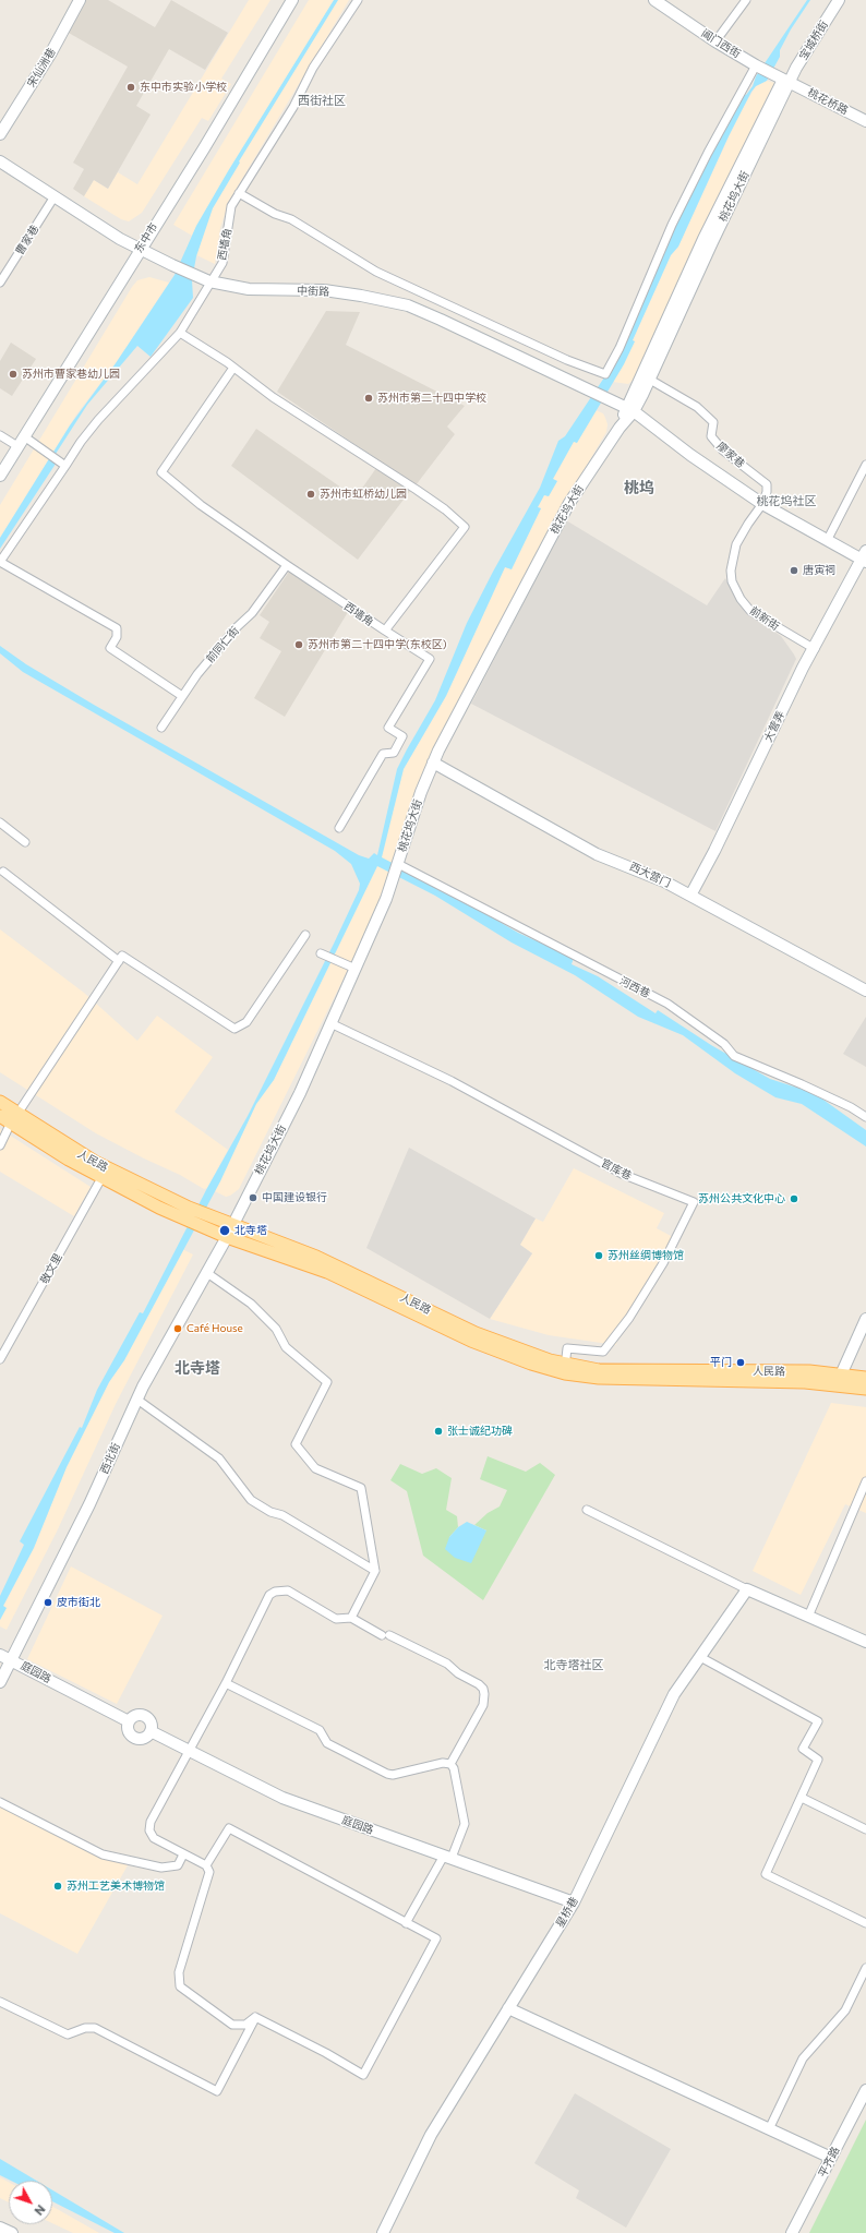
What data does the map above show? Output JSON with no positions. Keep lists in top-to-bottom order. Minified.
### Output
{"streets":{"main road":["宝城桥街","阊门西街","宋仙洲巷","桃花桥路","桃花坞大街","东中市","中街路","廖家巷","大营弄","西大营门","人民路","西北街","庭园路","星桥巷","平齐路"],"street":["曹家巷","西墙角","前新街","前同仁街","河西巷","官库巷","敬文里"]},"crossings":[["宝城桥街","阊门西街"],["宝城桥街","桃花桥路"],["宝城桥街","桃花坞大街"],["阊门西街","桃花桥路"],["阊门西街","桃花坞大街"],["桃花桥路","桃花坞大街"],["桃花坞大街","中街路"],["桃花坞大街","廖家巷"],["桃花坞大街","西大营门"],["桃花坞大街","河西巷"],["桃花坞大街","人民路"],["桃花坞大街","官库巷"],["桃花坞大街","西北街"],["东中市","中街路"],["曹家巷","中街路"],["西墙角","中街路"],["西墙角","前同仁街"],["中街路","廖家巷"],["廖家巷","前新街"],["廖家巷","大营弄"],["前新街","大营弄"],["大营弄","西大营门"],["人民路","官库巷"],["人民路","敬文里"],["人民路","西北街"],["西北街","庭园路"],["庭园路","星桥巷"]],"districts":["西街社区","桃坞","桃花坞社区","北寺塔","北寺塔社区"],"places":["东中市实验小学校","苏州市曹家巷幼儿园","苏州市第二十四中学校","苏州市虹桥幼儿园","唐寅祠","苏州市第二十四中学(东校区)","中国建设银行","苏州公共文化中心","北寺塔","苏州丝绸博物馆","Café House","平门","张士诚纪功碑","皮市街北","苏州工艺美术博物馆"],"north":"bottom right"}
